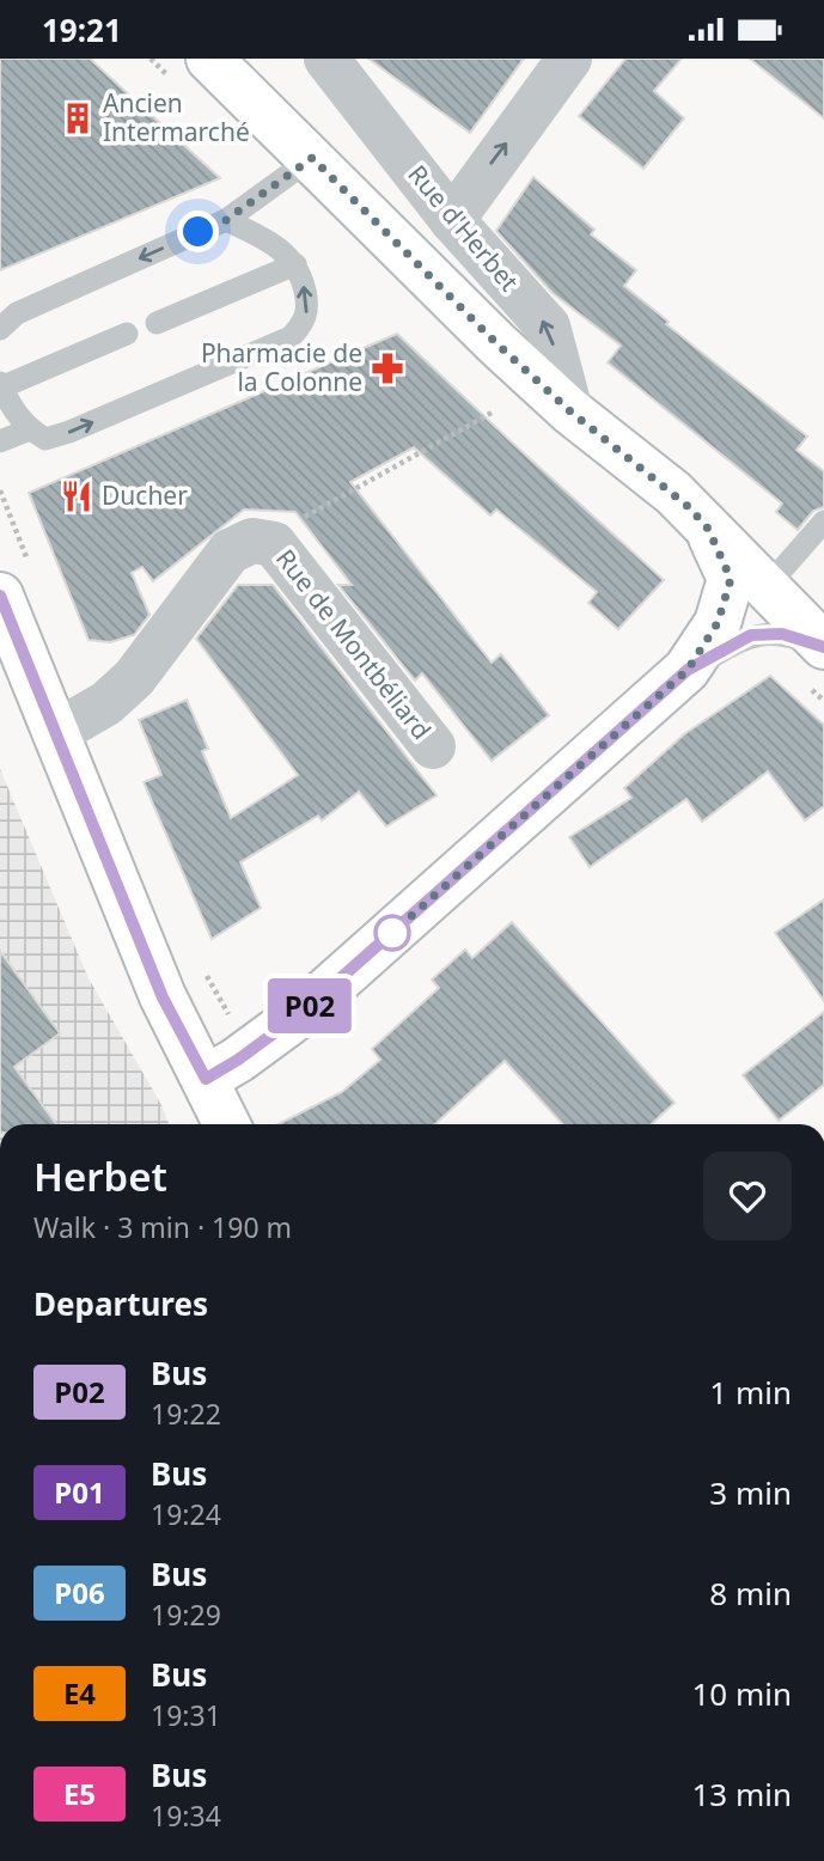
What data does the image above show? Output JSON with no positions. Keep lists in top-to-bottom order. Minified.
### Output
{"streets":{"street":["Rue d'Herbet","Rue de Montbéliard"]},"one_way":["Rue d'Herbet"],"places":{"building":["Ancien Intermarché"],"pharmacy":["Pharmacie de la Colonne"],"restaurant":["Ducher"]},"lines":["bus line P02"],"page":{"status":"19:21","on_map":"P02","heading":[["Herbet","Walk · 3 min · 190 m"],"Departures"],"list":[{"mark":"P02","name":"Bus","note":"19:22","value":"1 min"},{"mark":"P01","name":"Bus","note":"19:24","value":"3 min"},{"mark":"P06","name":"Bus","note":"19:29","value":"8 min"},{"mark":"E4","name":"Bus","note":"19:31","value":"10 min"},{"mark":"E5","name":"Bus","note":"19:34","value":"13 min"}]}}
